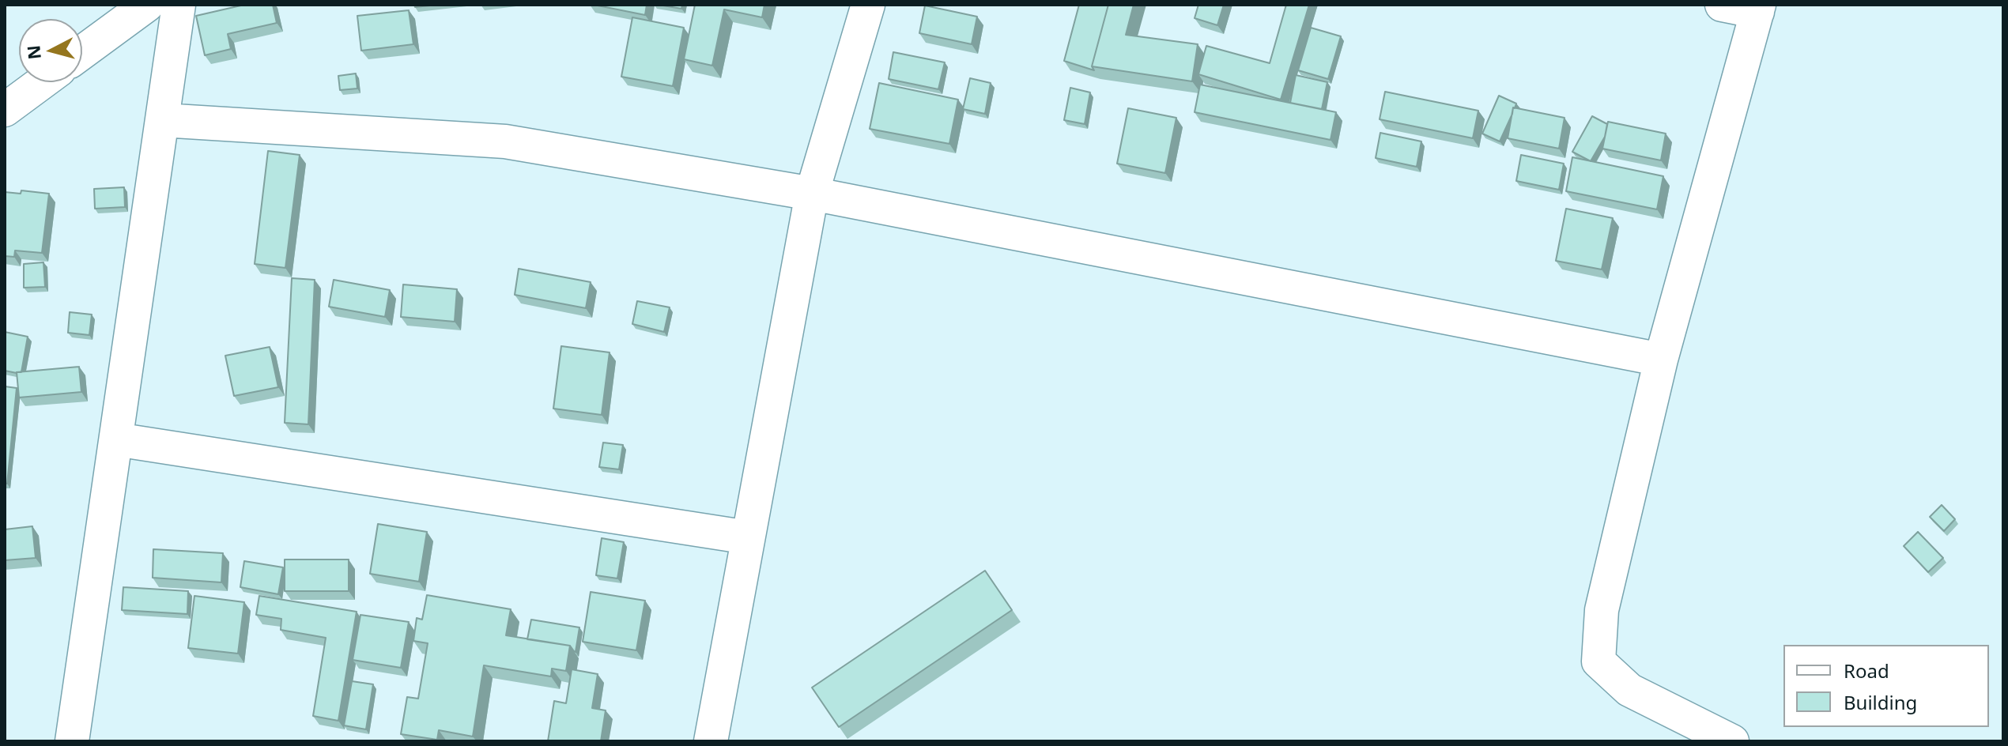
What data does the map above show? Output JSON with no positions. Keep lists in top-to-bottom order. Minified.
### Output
{"legend":["Road","Building"],"north":"left"}
